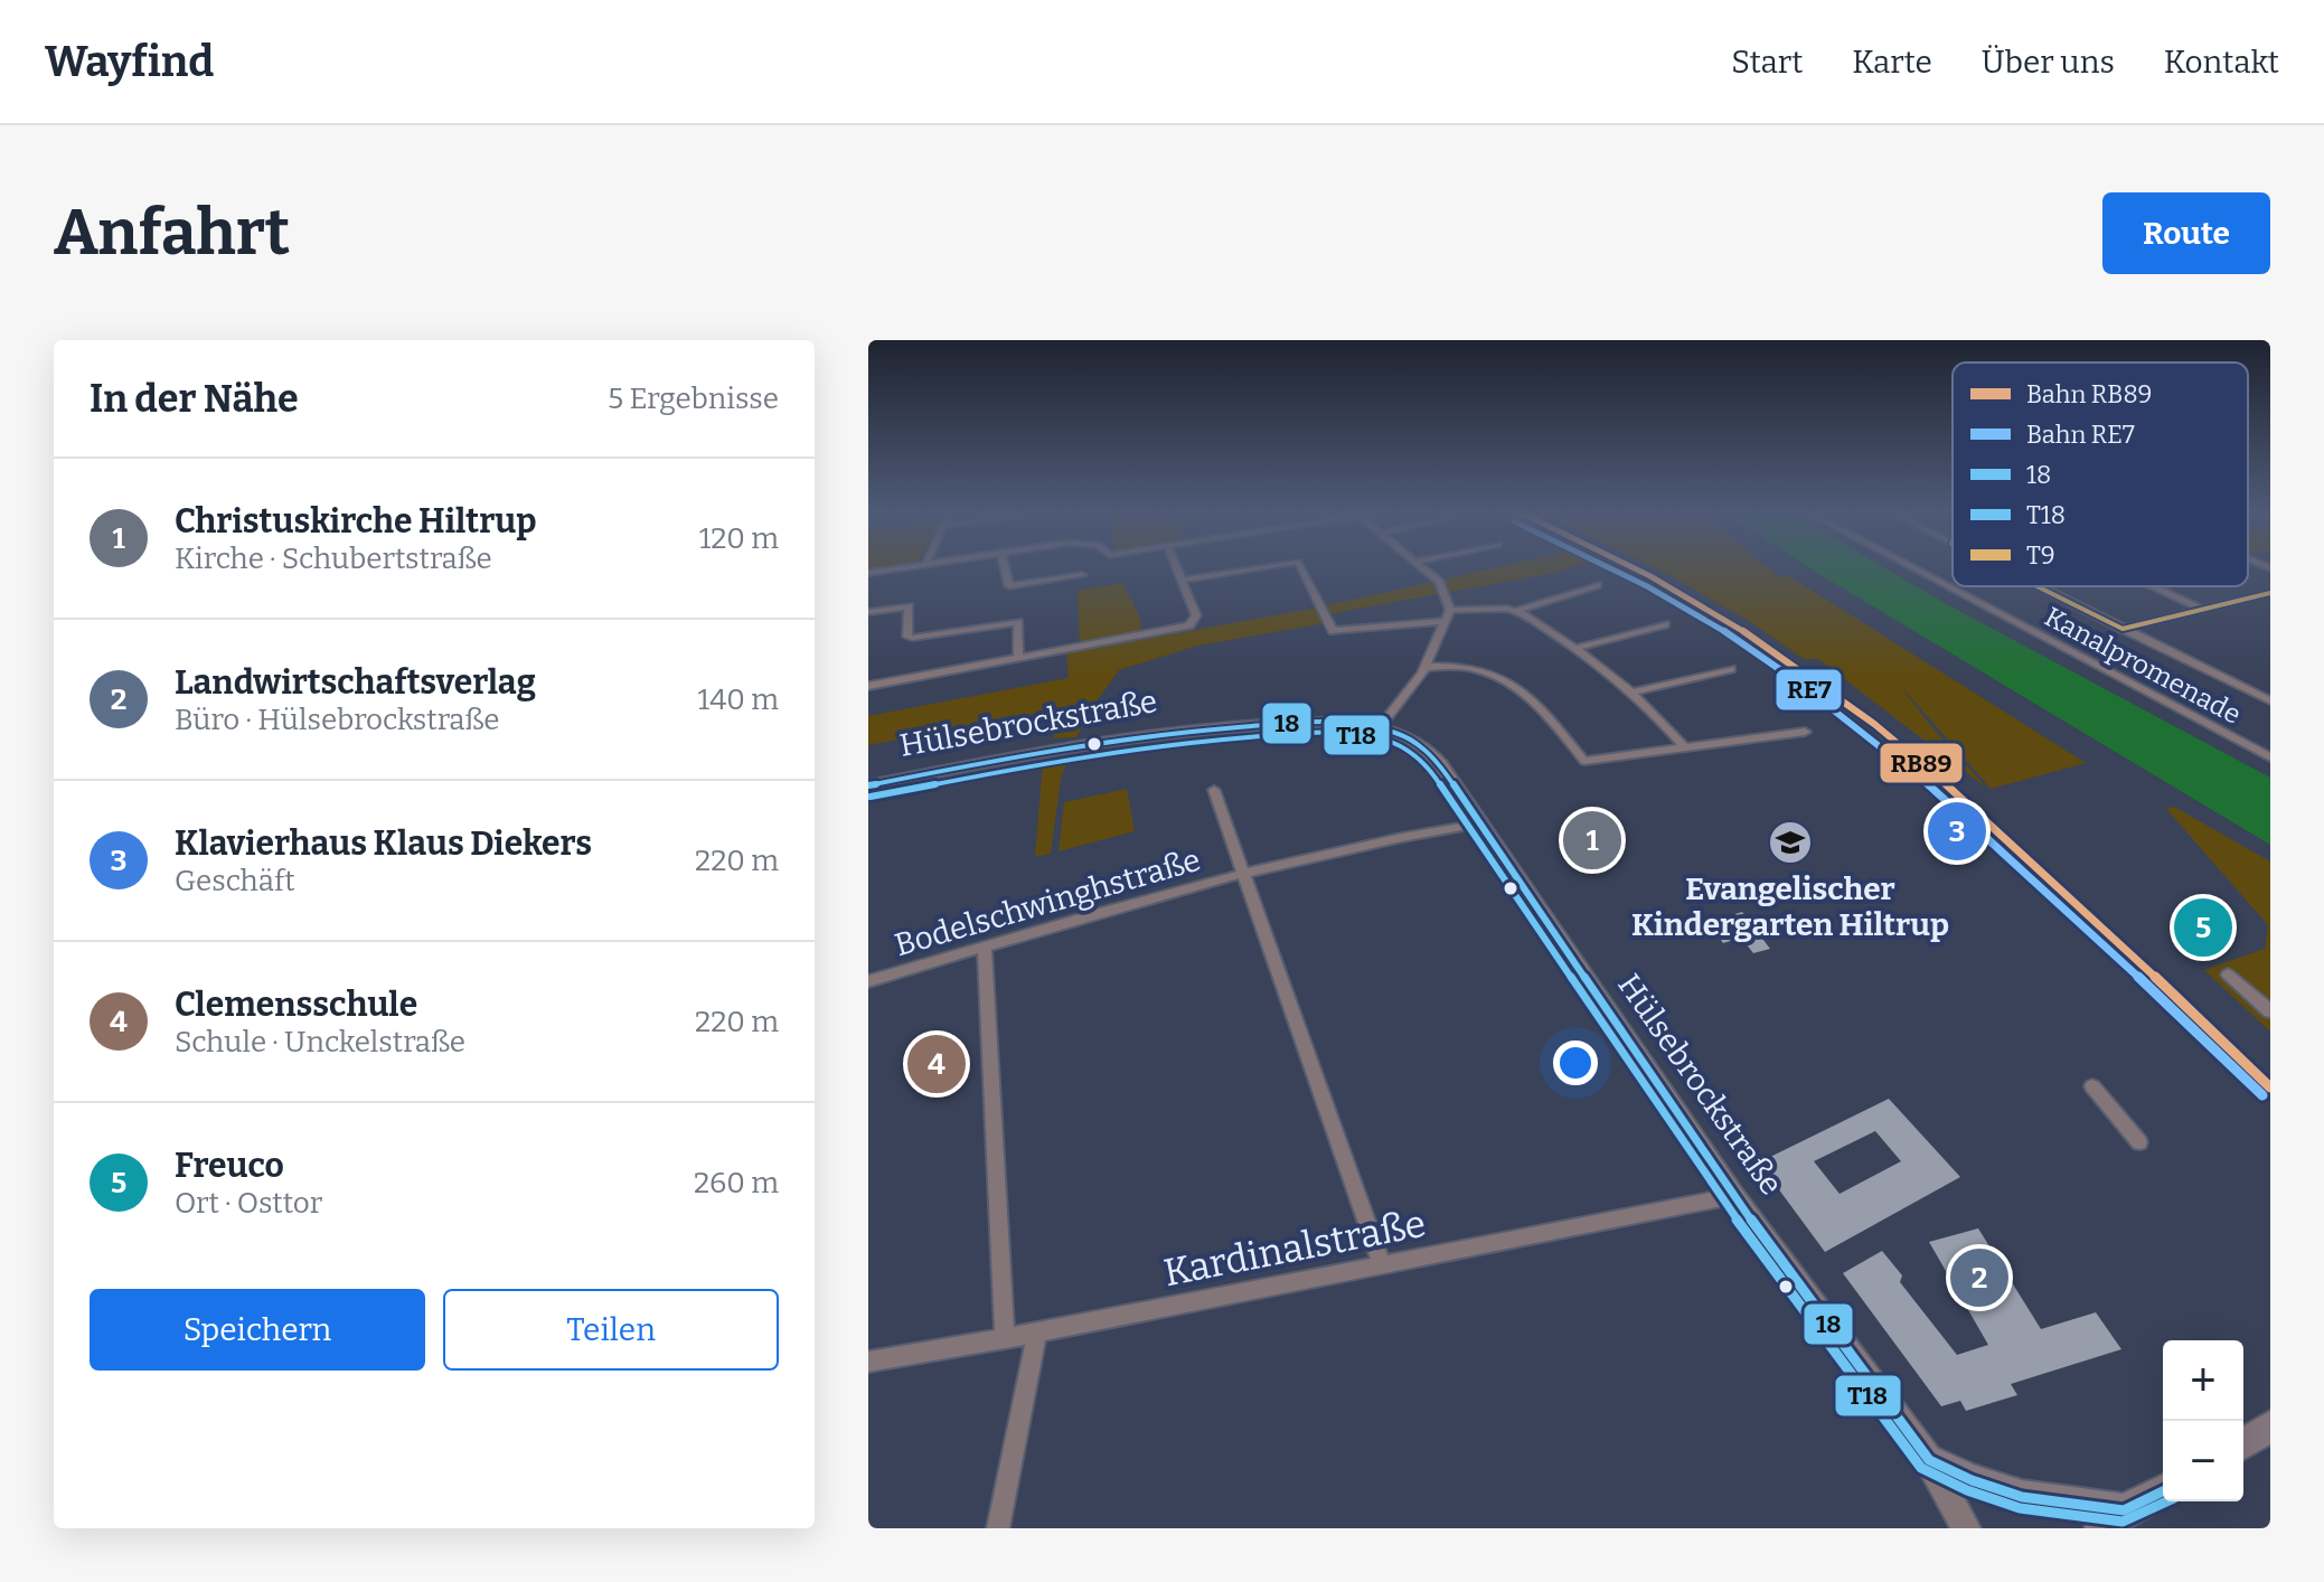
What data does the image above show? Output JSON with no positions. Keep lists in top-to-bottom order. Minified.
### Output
{"streets":{"street":["Kanalpromenade","Hülsebrockstraße","Bodelschwinghstraße","Kardinalstraße"]},"crossings":[["Hülsebrockstraße","Bodelschwinghstraße"],["Hülsebrockstraße","Kardinalstraße"]],"places":{"school or university":["Evangelischer Kindergarten Hiltrup"]},"lines":["rail line RB89","rail line RE7","transit line T9","transit line 18","transit line T18"],"legend":["Bahn RB89","Bahn RE7","18","T18","T9"],"page":{"header":"Wayfind","nav":["Start","Karte","Über uns","Kontakt"],"buttons":["Route",["Speichern","Teilen"]],"title":"Anfahrt","heading":["In der Nähe","5 Ergebnisse"],"list":[{"mark":"1","name":"Christuskirche Hiltrup","note":"Kirche · Schubertstraße","value":"120 m"},{"mark":"2","name":"Landwirtschaftsverlag","note":"Büro · Hülsebrockstraße","value":"140 m"},{"mark":"3","name":"Klavierhaus Klaus Diekers","note":"Geschäft","value":"220 m"},{"mark":"4","name":"Clemensschule","note":"Schule · Unckelstraße","value":"220 m"},{"mark":"5","name":"Freuco","note":"Ort · Osttor","value":"260 m"}],"pins":["3","1","5","4","2"],"map_buttons":["+","−"]}}
